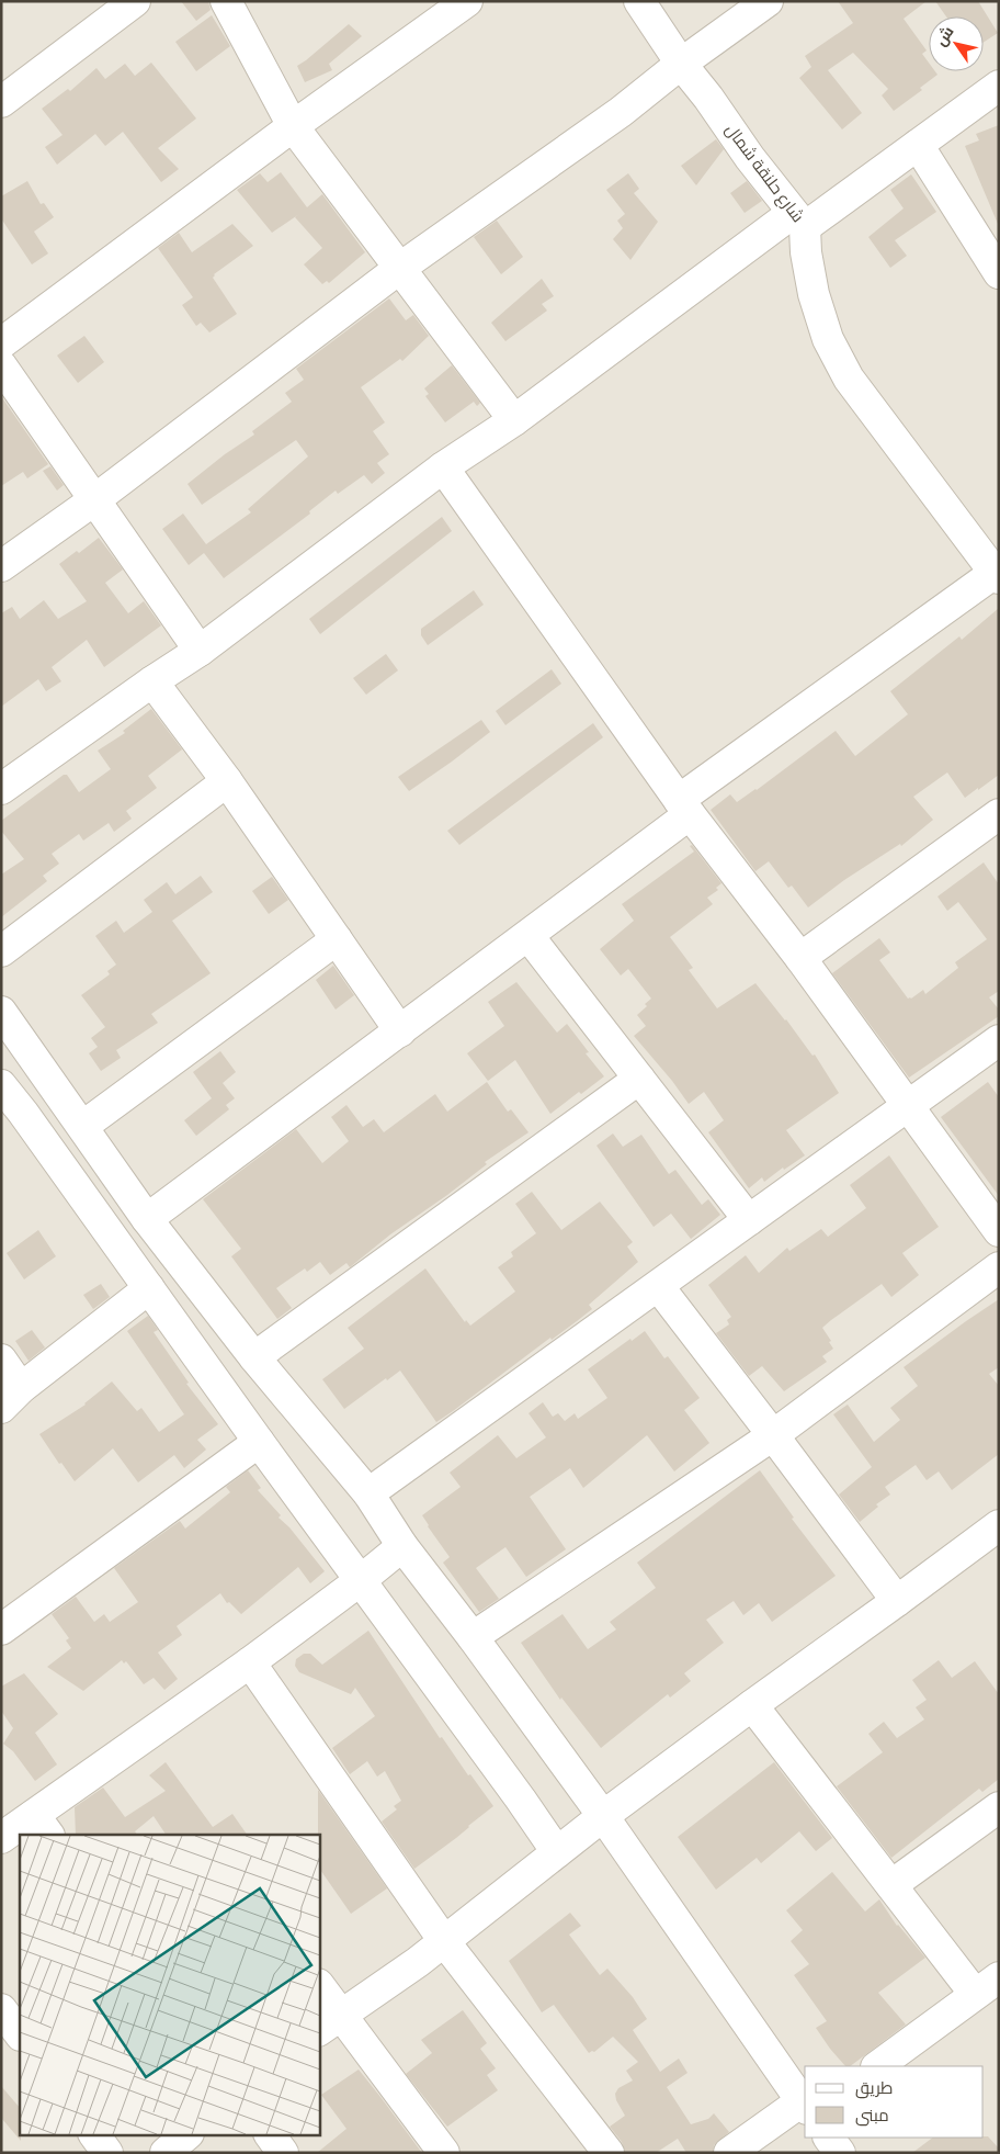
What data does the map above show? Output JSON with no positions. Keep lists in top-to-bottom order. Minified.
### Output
{"streets":{"street":["شارع حلنقة شمال"]},"legend":["طريق","مبنى"],"north":"top left"}
